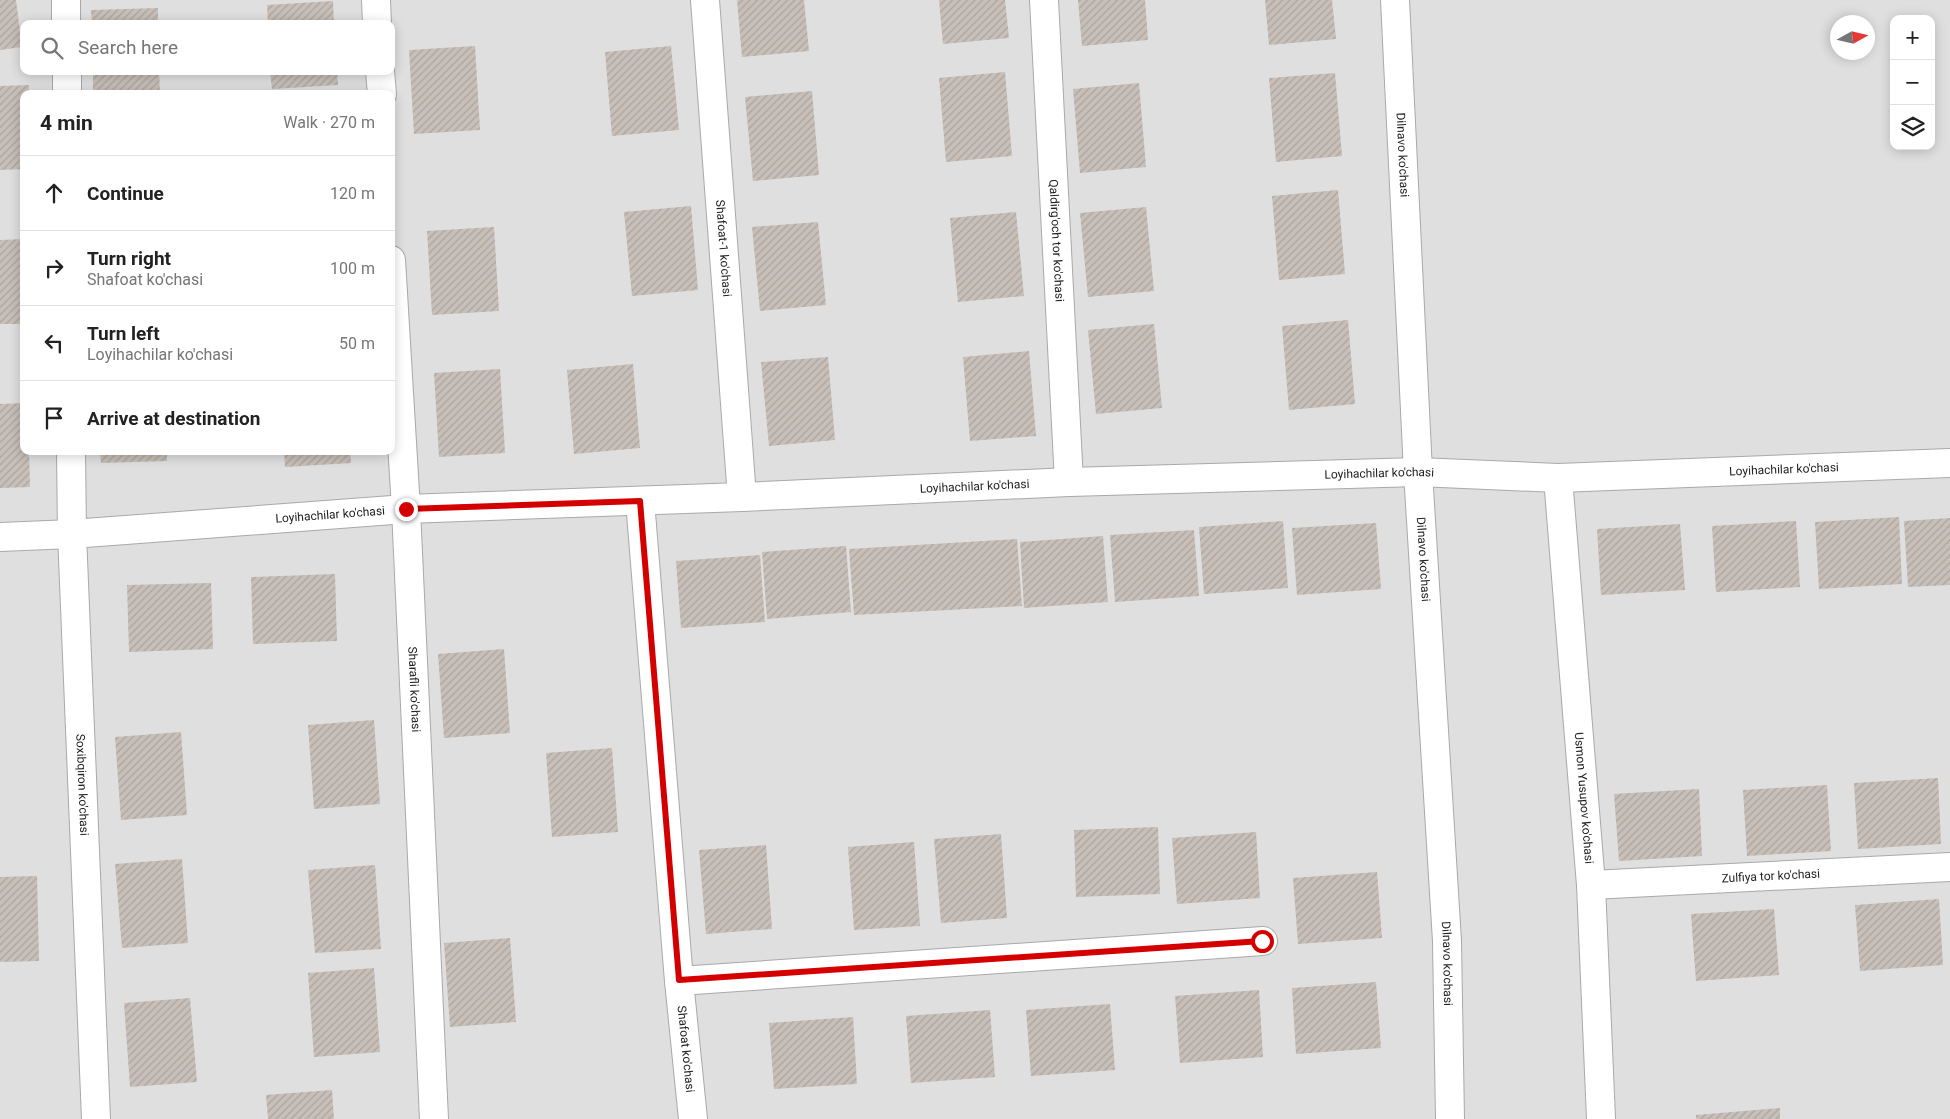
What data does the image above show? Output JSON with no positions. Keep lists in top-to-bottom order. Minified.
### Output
{"streets":{"street":["Dilnavo ko'chasi","Qaldirg'och tor ko'chasi","Shafoat-1 ko'chasi","Loyihachilar ko'chasi","Sharafli ko'chasi","Soxibqiron ko'chasi","Usmon Yusupov ko'chasi","Zulfiya tor ko'chasi","Shafoat ko'chasi"]},"crossings":[["Dilnavo ko'chasi","Loyihachilar ko'chasi"],["Qaldirg'och tor ko'chasi","Loyihachilar ko'chasi"],["Shafoat-1 ko'chasi","Loyihachilar ko'chasi"],["Loyihachilar ko'chasi","Sharafli ko'chasi"],["Loyihachilar ko'chasi","Soxibqiron ko'chasi"],["Loyihachilar ko'chasi","Usmon Yusupov ko'chasi"],["Loyihachilar ko'chasi","Shafoat ko'chasi"],["Usmon Yusupov ko'chasi","Zulfiya tor ko'chasi"]],"north":"right","page":{"map_buttons":["+","−"],"search":"Search here","heading":["4 min","Walk · 270 m"],"list":[["Continue","120 m"],["Turn right","Shafoat ko'chasi","100 m"],["Turn left","Loyihachilar ko'chasi","50 m"],"Arrive at destination"]}}
